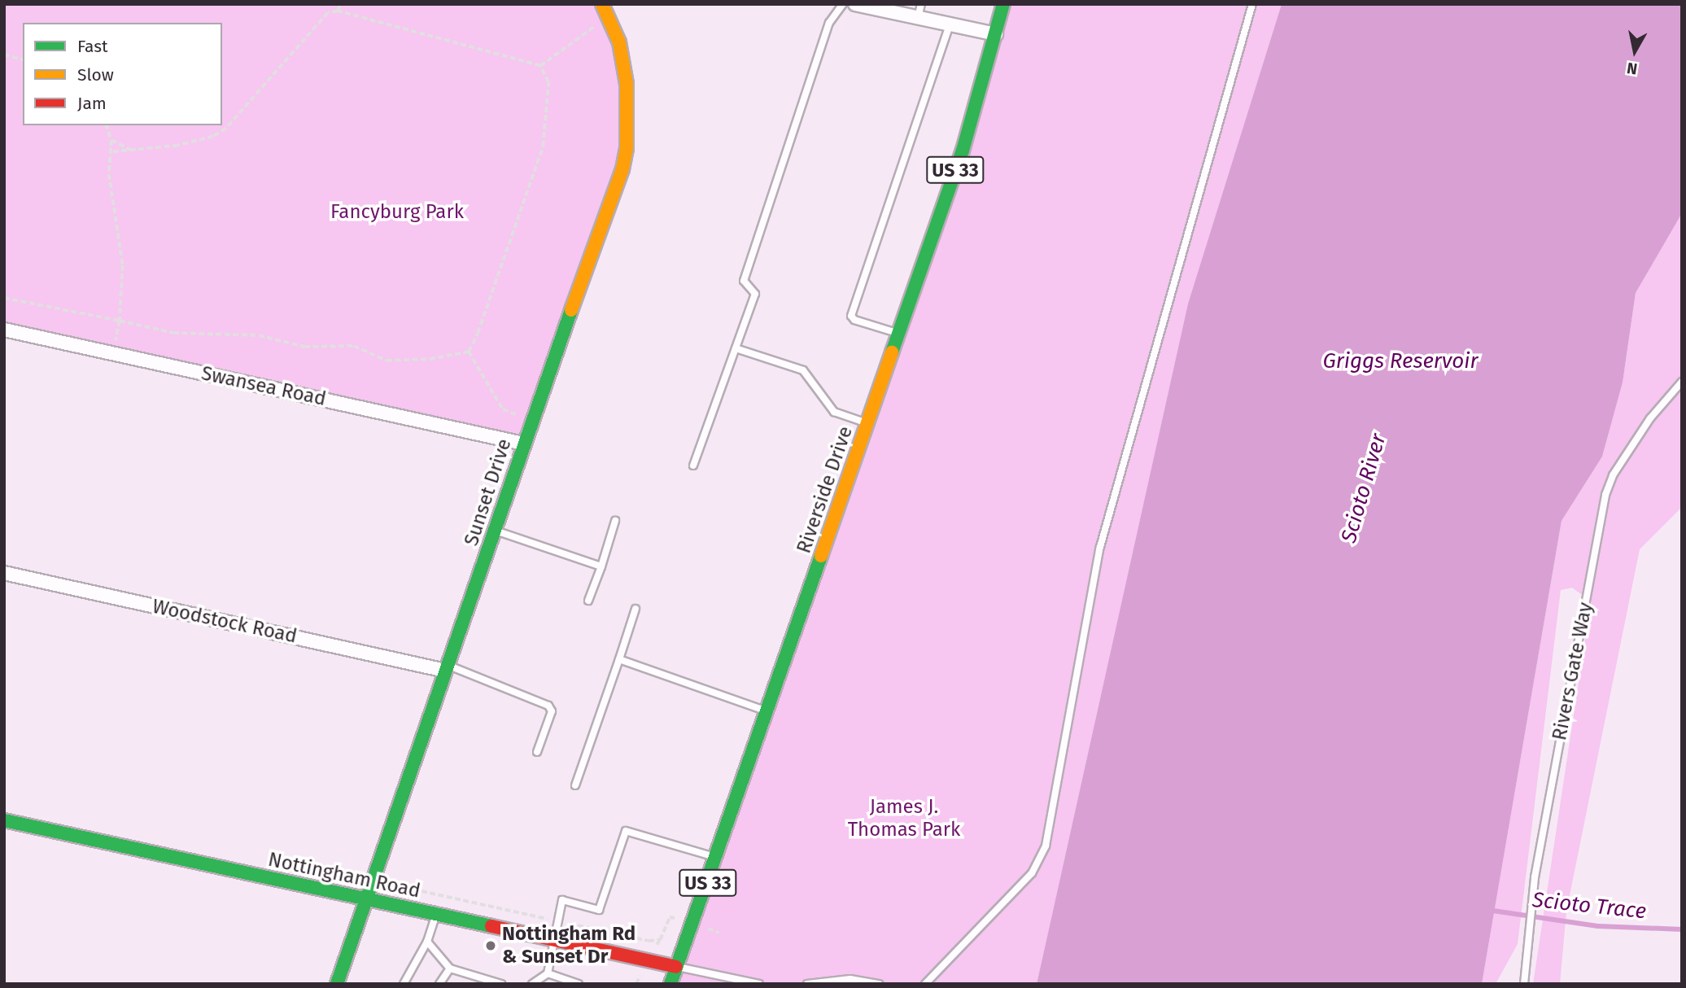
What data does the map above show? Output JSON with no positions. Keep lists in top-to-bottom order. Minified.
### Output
{"streets":{"street":["US 33","Swansea Road","Riverside Drive","Sunset Drive","Woodstock Road","Nottingham Road"],"lane":["Rivers Gate Way"]},"crossings":[["Swansea Road","Sunset Drive"],["Riverside Drive","Nottingham Road"],["Sunset Drive","Woodstock Road"],["Sunset Drive","Nottingham Road"]],"water":["Griggs Reservoir","Scioto River","Scioto Trace"],"parks":["Fancyburg Park","James J. Thomas Park"],"places":["Nottingham Rd & Sunset Dr"],"legend":["Fast","Slow","Jam"],"north":"bottom"}
